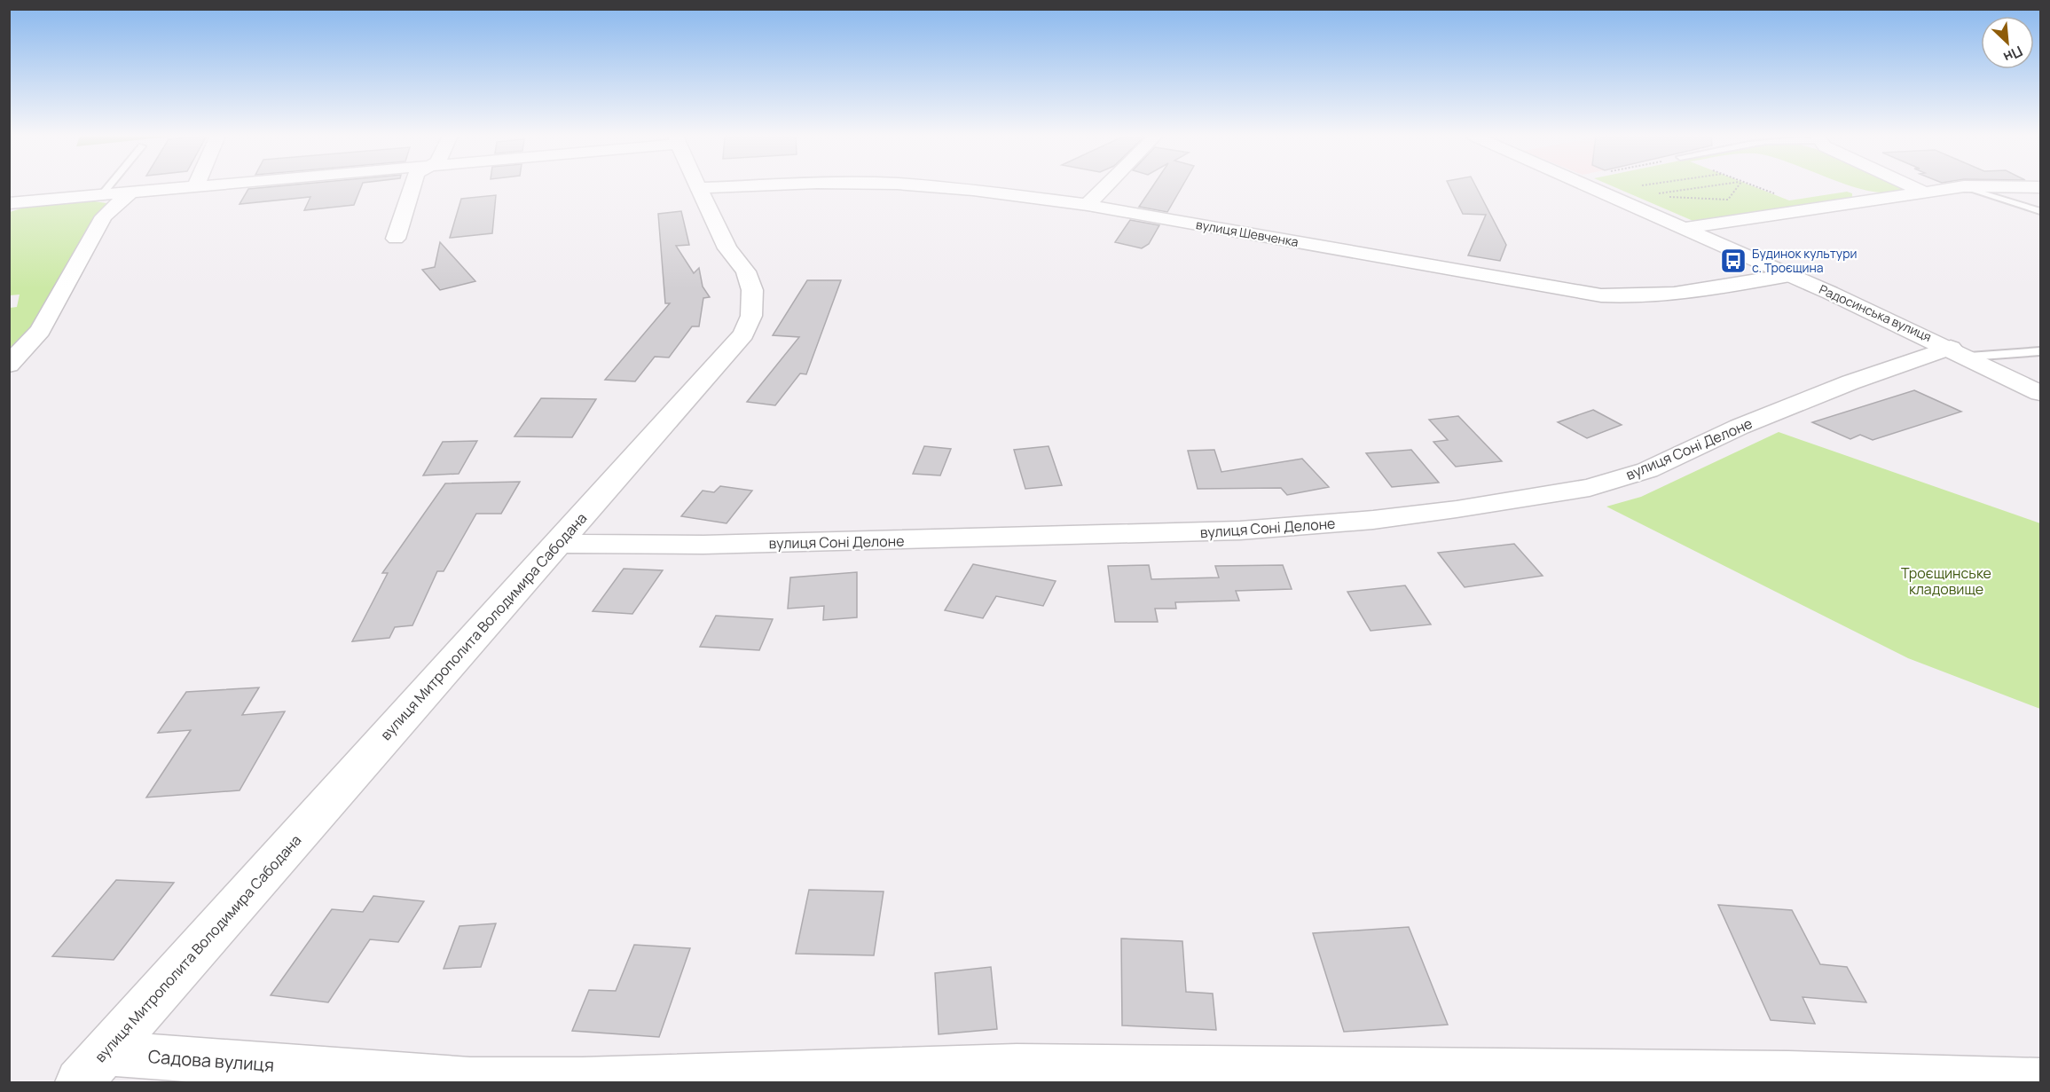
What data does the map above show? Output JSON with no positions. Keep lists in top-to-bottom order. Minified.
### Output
{"streets":{"street":["вулиця Шевченка","Радосинська вулиця","вулиця Соні Делоне","вулиця Митрополита Володимира Сабодана","Садова вулиця"]},"crossings":[["вулиця Шевченка","Радосинська вулиця"],["вулиця Шевченка","вулиця Митрополита Володимира Сабодана"],["Радосинська вулиця","вулиця Соні Делоне"],["вулиця Соні Делоне","вулиця Митрополита Володимира Сабодана"],["вулиця Митрополита Володимира Сабодана","Садова вулиця"]],"parks":["Троєщинське кладовище"],"places":{"bus stop":["Будинок культури с. Троєщина"]},"north":"bottom right"}
